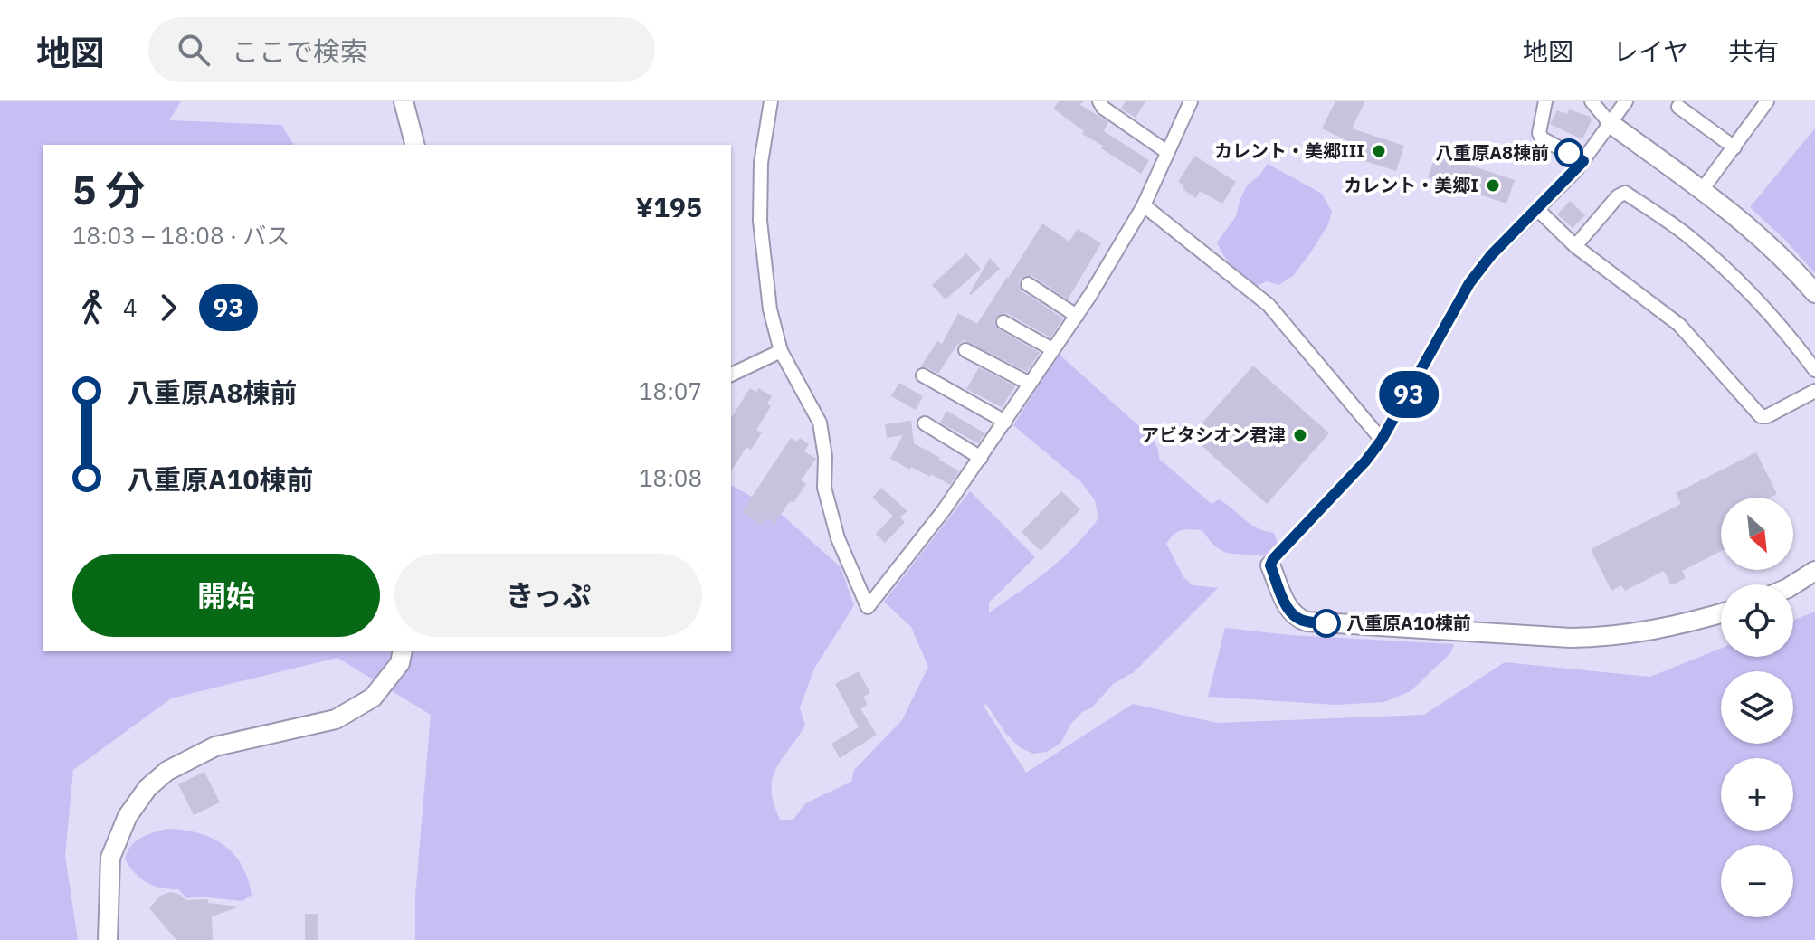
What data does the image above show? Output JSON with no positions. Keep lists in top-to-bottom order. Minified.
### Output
{"places":["カレント・美郷III","八重原A8棟前","カレント・美郷I","アビタシオン君津","八重原A10棟前"],"lines":["bus line 93"],"north":"bottom right","page":{"header":"地図","search":"ここで検索","nav":["地図","レイヤ","共有"],"on_map":"93","heading":["5 分","18:03 – 18:08 · バス","¥195"],"legs":["4","93"],"list":[{"name":"八重原A8棟前","value":"18:07"},{"name":"八重原A10棟前","value":"18:08"}],"map_buttons":["+","−"],"buttons":["開始","きっぷ"]}}
